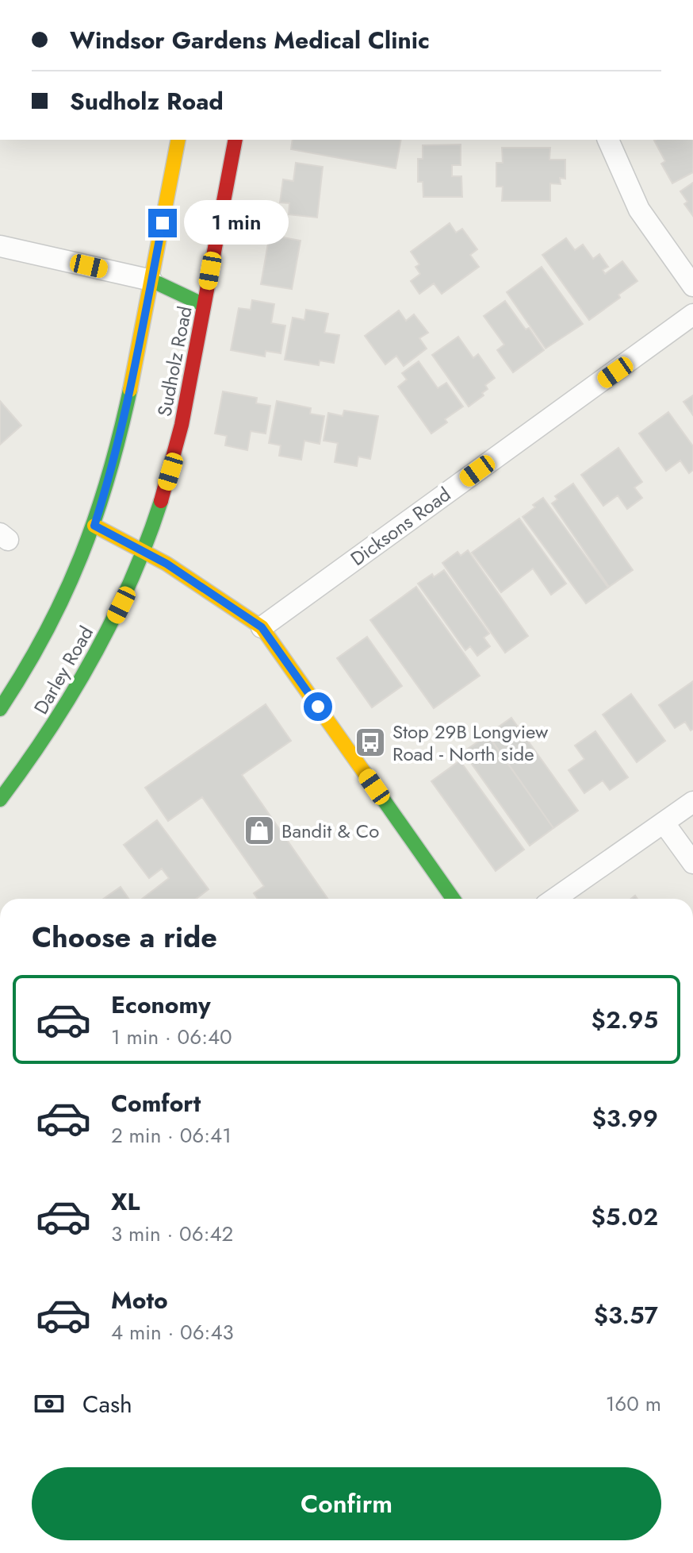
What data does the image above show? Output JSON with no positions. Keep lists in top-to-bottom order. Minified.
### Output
{"streets":{"main road":["Sudholz Road","Darley Road"],"street":["Dicksons Road"]},"crossings":[["Sudholz Road","Darley Road"]],"places":{"bus stop":["Stop 29B Longview Road - North side"],"shop":["Bandit & Co"]},"page":{"banner":["Windsor Gardens Medical Clinic","Sudholz Road"],"bubble":"1 min","heading":"Choose a ride","list":[{"name":"Economy","note":"1 min · 06:40","value":"$2.95"},{"name":"Comfort","note":"2 min · 06:41","value":"$3.99"},{"name":"XL","note":"3 min · 06:42","value":"$5.02"},{"name":"Moto","note":"4 min · 06:43","value":"$3.57"}],"pay":["Cash","160 m"],"buttons":"Confirm"}}
